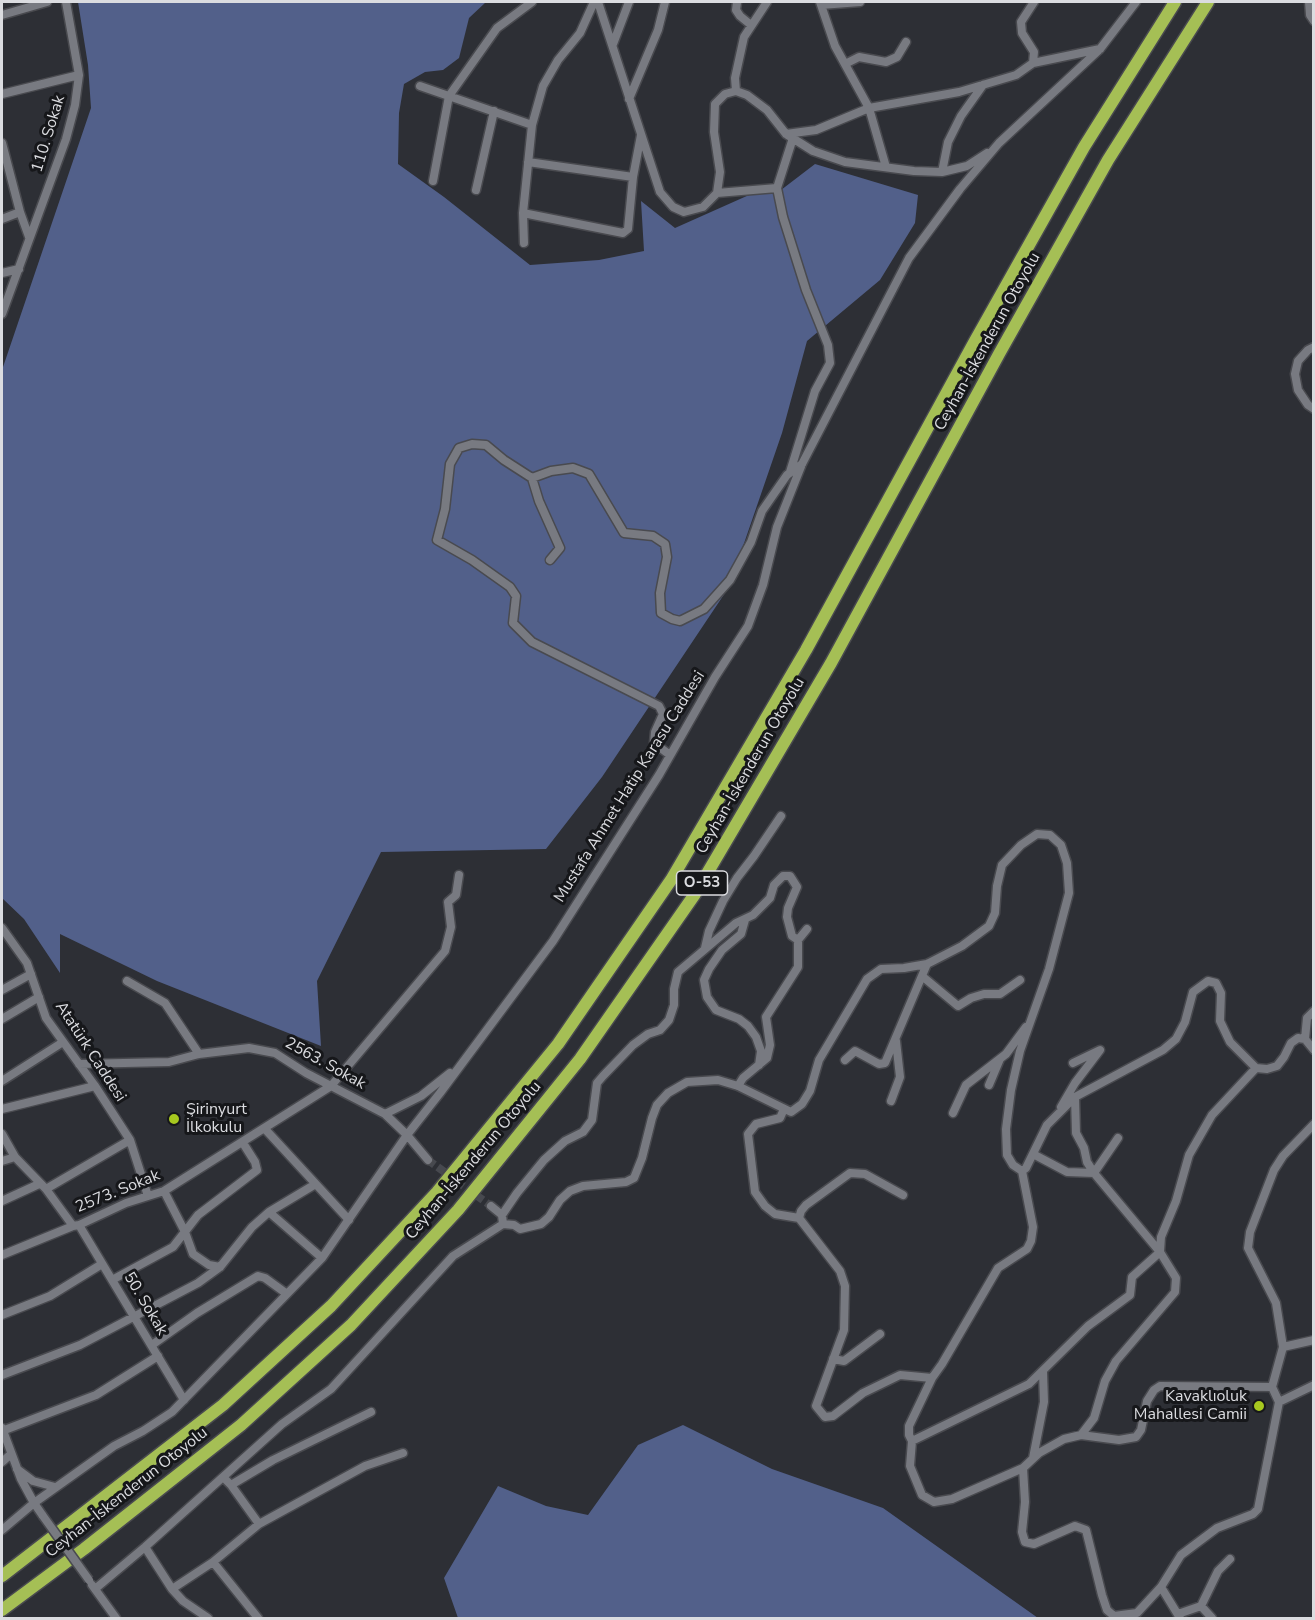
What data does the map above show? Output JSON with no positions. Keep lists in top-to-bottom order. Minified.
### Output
{"streets":{"highway":["Ceyhan-İskenderun Otoyolu","O-53"],"street":["110. Sokak","Mustafa Ahmet Hatip Karasu Caddesi","Atatürk Caddesi","2563. Sokak","2573. Sokak","50. Sokak"]},"crossings":[["Mustafa Ahmet Hatip Karasu Caddesi","2563. Sokak"],["Mustafa Ahmet Hatip Karasu Caddesi","50. Sokak"],["Atatürk Caddesi","2563. Sokak"],["Atatürk Caddesi","2573. Sokak"],["2563. Sokak","2573. Sokak"],["2573. Sokak","50. Sokak"]],"places":["Şirinyurt İlkokulu","Kavaklıoluk Mahallesi Camii"]}
